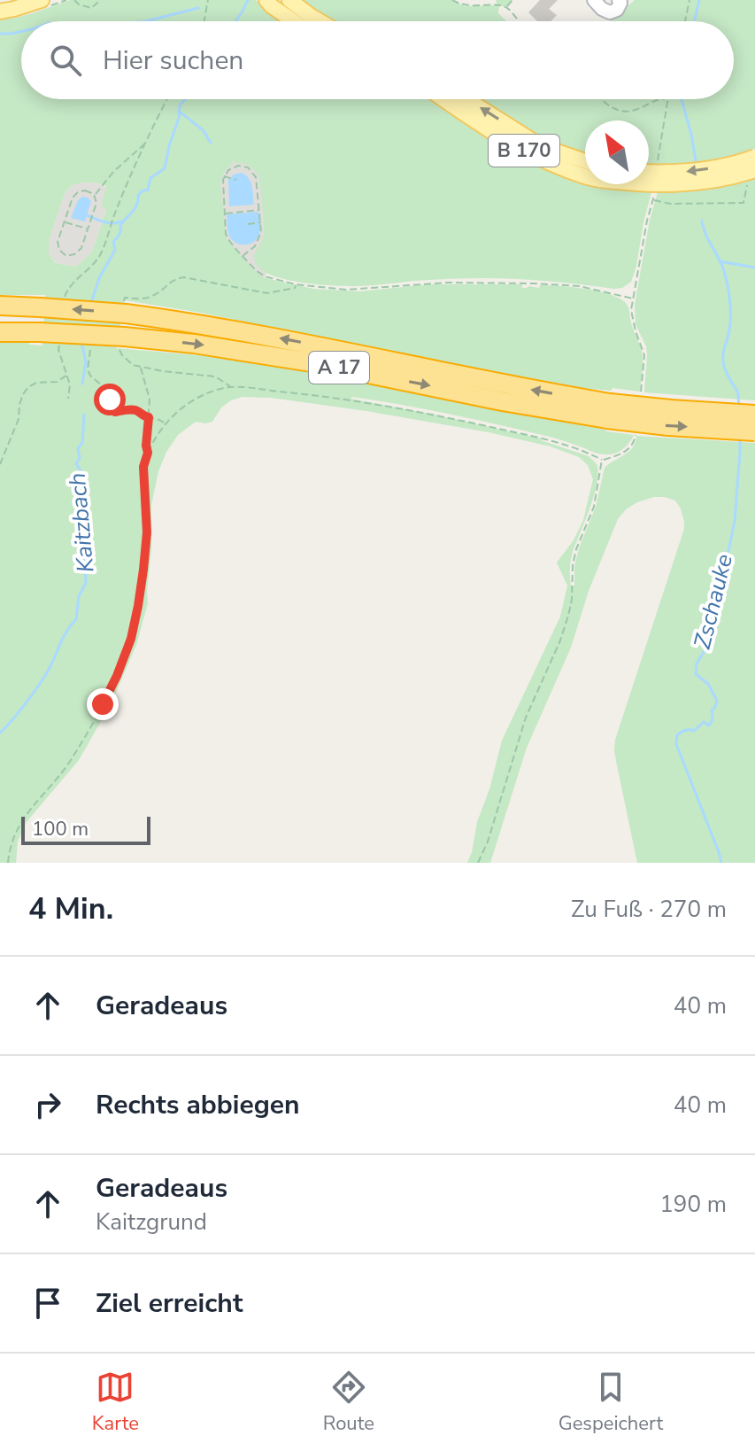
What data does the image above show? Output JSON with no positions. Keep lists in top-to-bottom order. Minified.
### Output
{"streets":{"highway":["A 17"],"main road":["B 170"]},"water":["Kaitzbach","Zschauke"],"scale_bar":"100 m","north":"top left","page":{"search":"Hier suchen","scale":"100 m","heading":["4 Min.","Zu Fuß · 270 m"],"list":[["Geradeaus","40 m"],["Rechts abbiegen","40 m"],["Geradeaus","Kaitzgrund","190 m"],"Ziel erreicht"],"nav":["Karte","Route","Gespeichert"]}}
